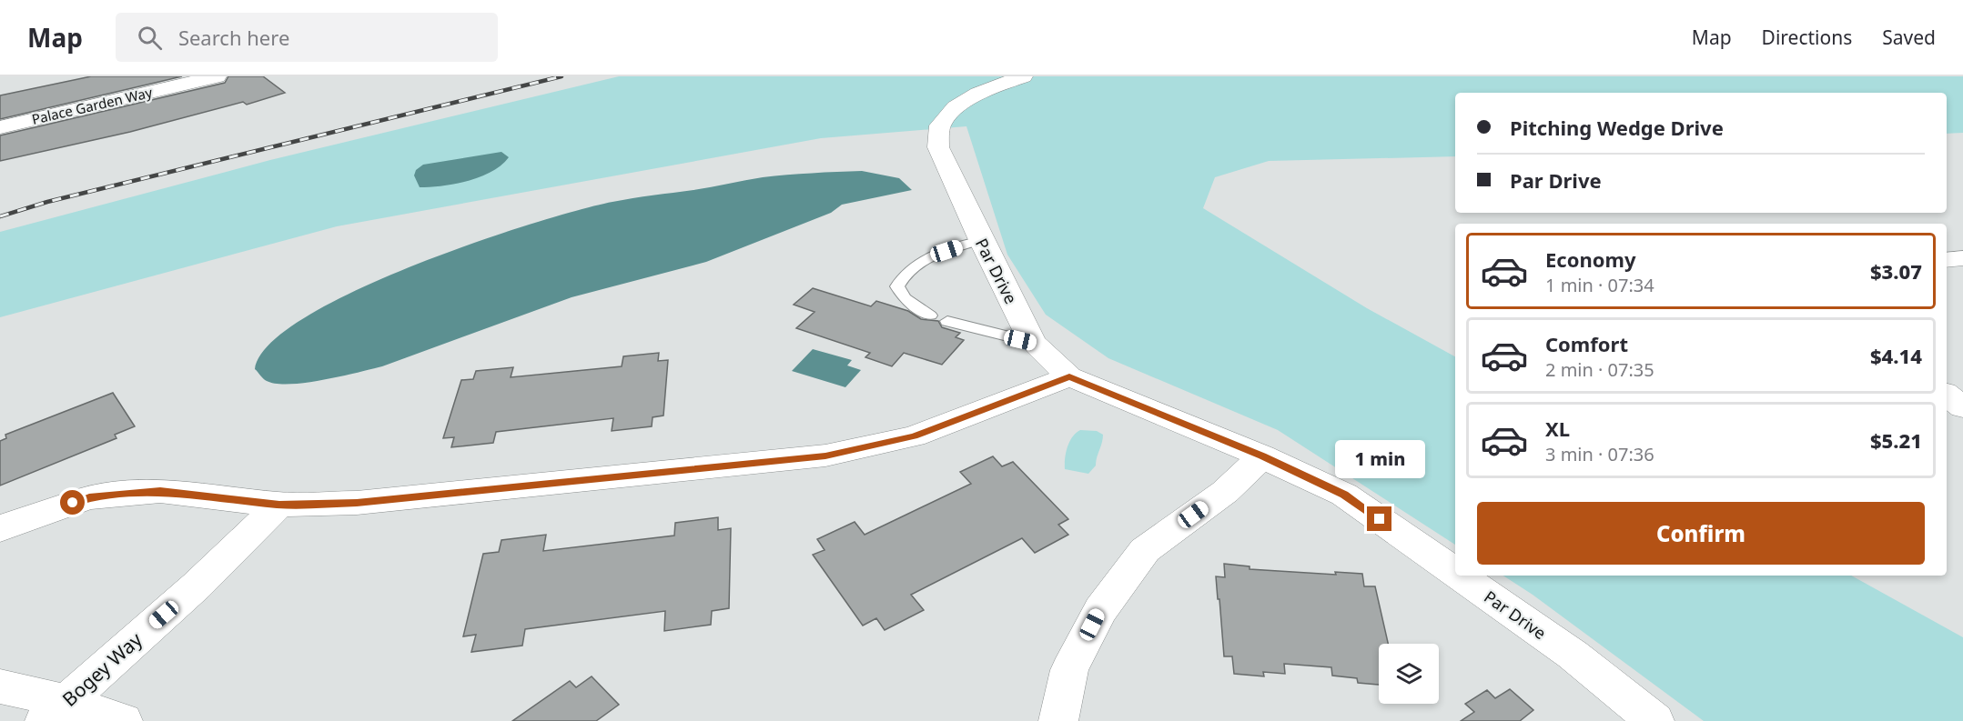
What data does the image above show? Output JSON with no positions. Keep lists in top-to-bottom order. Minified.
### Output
{"streets":{"street":["Palace Garden Way","Par Drive","Bogey Way"]},"page":{"header":"Map","search":"Search here","nav":["Map","Directions","Saved"],"banner":["Pitching Wedge Drive","Par Drive"],"list":[{"name":"Economy","note":"1 min · 07:34","value":"$3.07"},{"name":"Comfort","note":"2 min · 07:35","value":"$4.14"},{"name":"XL","note":"3 min · 07:36","value":"$5.21"}],"bubble":"1 min","buttons":"Confirm"}}
